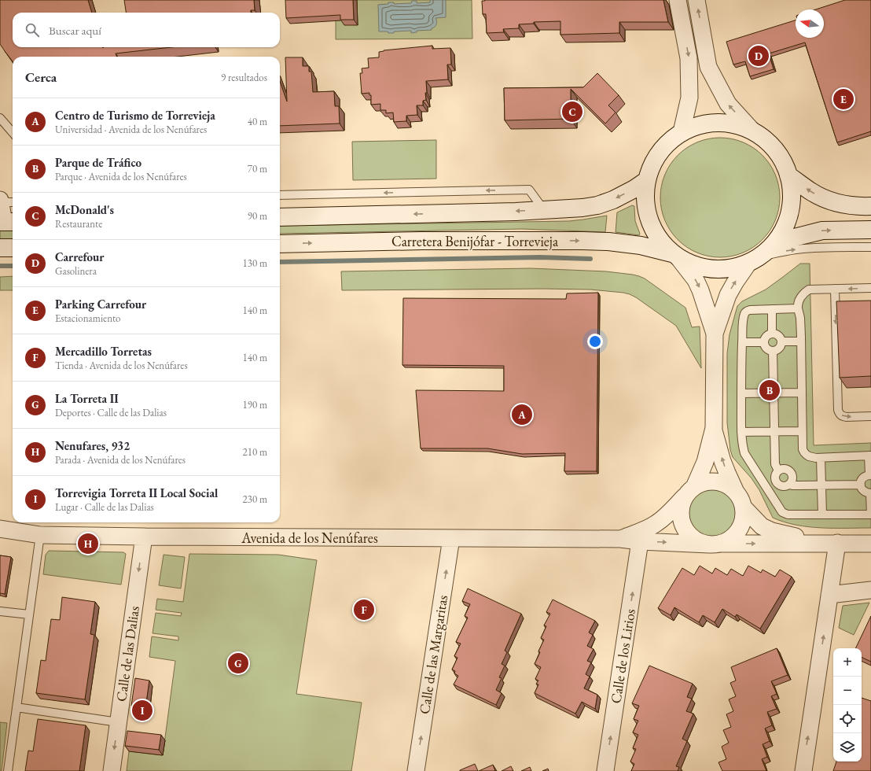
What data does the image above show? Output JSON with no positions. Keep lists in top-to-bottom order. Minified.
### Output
{"streets":{"main road":["Carretera Benijófar - Torrevieja"],"street":["Avenida de los Nenúfares","Calle de las Dalias","Calle de las Margaritas","Calle de los Lirios"]},"crossings":[["Avenida de los Nenúfares","Calle de las Dalias"],["Avenida de los Nenúfares","Calle de las Margaritas"],["Avenida de los Nenúfares","Calle de los Lirios"]],"one_way":["Calle de las Dalias","Calle de las Margaritas","Calle de los Lirios"],"north":"left","page":{"search":"Buscar aquí","pins":["D","E","C","B","A","H","F","G","I"],"heading":["Cerca","9 resultados"],"list":[{"mark":"A","name":"Centro de Turismo de Torrevieja","note":"Universidad · Avenida de los Nenúfares","value":"40 m"},{"mark":"B","name":"Parque de Tráfico","note":"Parque · Avenida de los Nenúfares","value":"70 m"},{"mark":"C","name":"McDonald's","note":"Restaurante","value":"90 m"},{"mark":"D","name":"Carrefour","note":"Gasolinera","value":"130 m"},{"mark":"E","name":"Parking Carrefour","note":"Estacionamiento","value":"140 m"},{"mark":"F","name":"Mercadillo Torretas","note":"Tienda · Avenida de los Nenúfares","value":"140 m"},{"mark":"G","name":"La Torreta II","note":"Deportes · Calle de las Dalias","value":"190 m"},{"mark":"H","name":"Nenufares, 932","note":"Parada · Avenida de los Nenúfares","value":"210 m"},{"mark":"I","name":"Torrevigia Torreta II Local Social","note":"Lugar · Calle de las Dalias","value":"230 m"}],"map_buttons":["+","−"]}}
